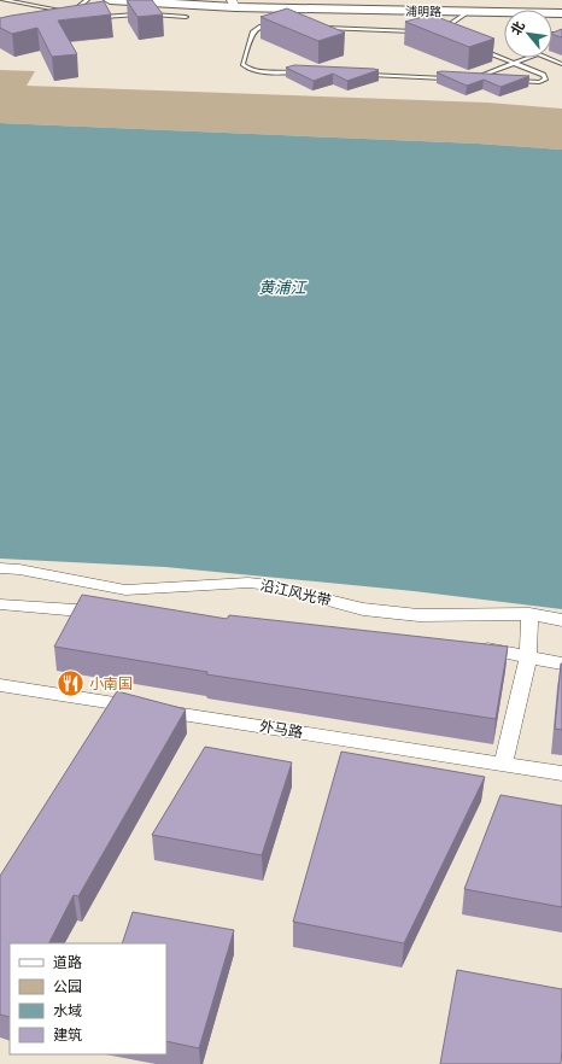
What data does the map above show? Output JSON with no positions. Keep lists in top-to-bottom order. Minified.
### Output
{"streets":{"main road":["浦明路"],"street":["沿江风光带","外马路"]},"water":["黄浦江"],"places":{"restaurant":["小南国"]},"legend":["道路","公园","水域","建筑"],"north":"top left"}
